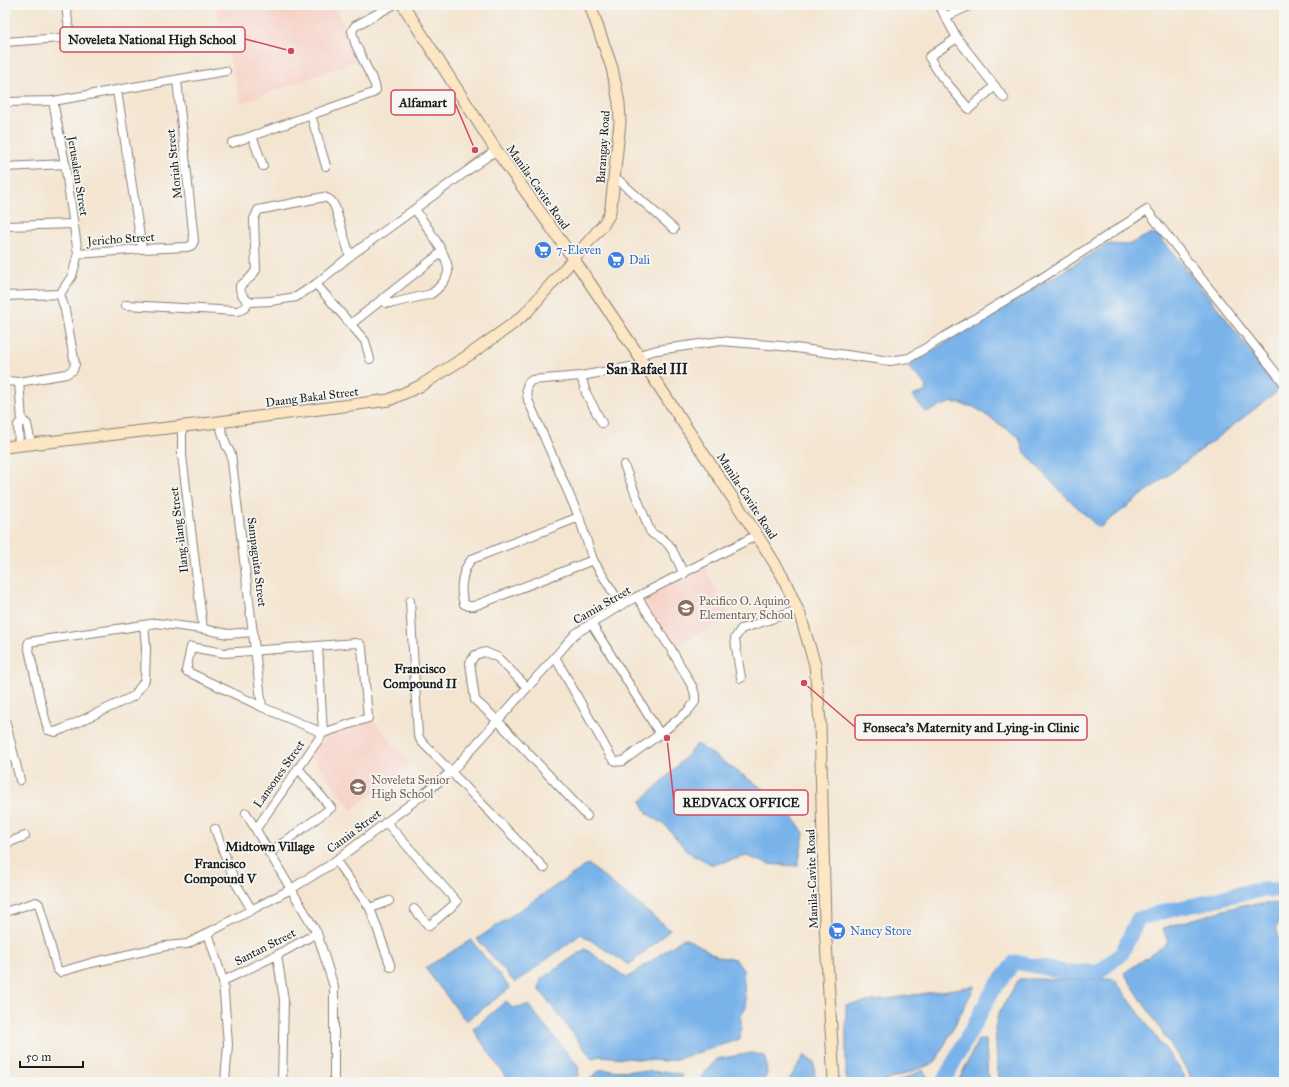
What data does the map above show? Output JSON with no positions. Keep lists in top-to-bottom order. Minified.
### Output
{"streets":{"main road":["Barangay Road","Manila-Cavite Road","Daang Bakal Street"],"street":["Moriah Street","Jerusalem Street","Jericho Street","Ilang-ilang Street","Sampaguita Street","Camia Street","Lansones Street","Santan Street"]},"crossings":[["Barangay Road","Manila-Cavite Road"],["Barangay Road","Daang Bakal Street"],["Moriah Street","Jericho Street"],["Jerusalem Street","Jericho Street"],["Manila-Cavite Road","Daang Bakal Street"],["Manila-Cavite Road","Camia Street"],["Daang Bakal Street","Ilang-ilang Street"],["Daang Bakal Street","Sampaguita Street"]],"districts":["San Rafael III","Francisco Compound II","Midtown Village","Francisco Compound V"],"places":{"other":["Noveleta National High School","Alfamart","Fonseca's Maternity and Lying-in Clinic","REDVACX OFFICE"],"supermarket":["7-Eleven","Dali","Nancy Store"],"school or university":["Pacifico O. Aquino Elementary School","Noveleta Senior High School"]},"scale_bar":"50 m"}
